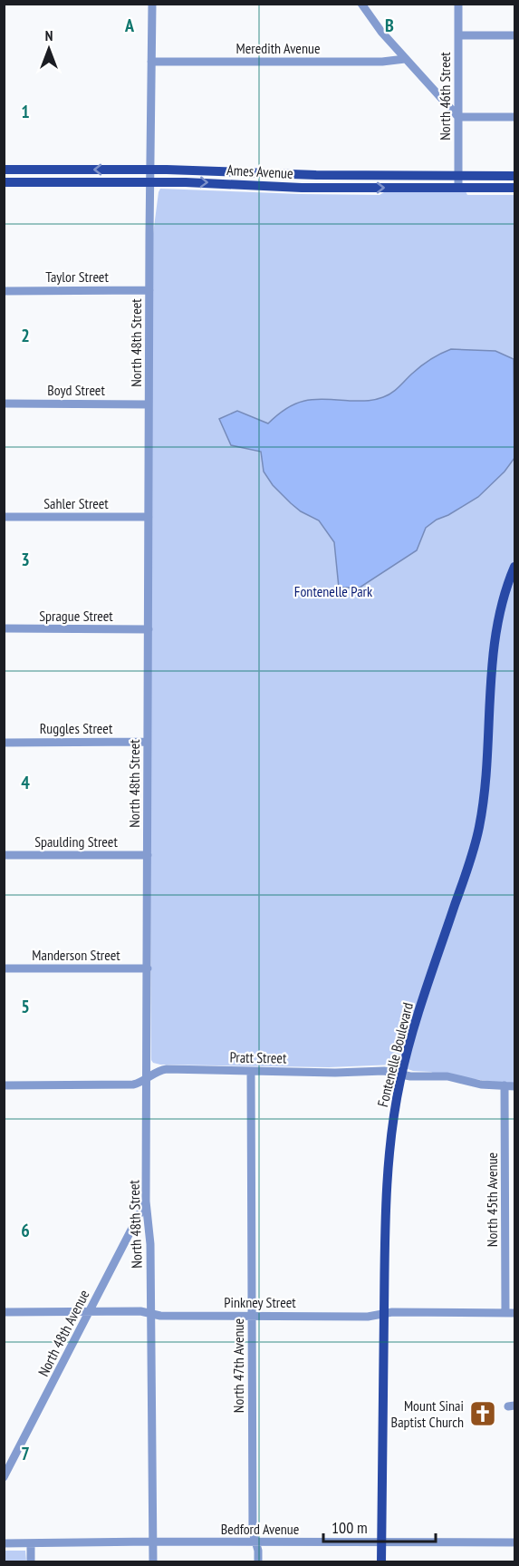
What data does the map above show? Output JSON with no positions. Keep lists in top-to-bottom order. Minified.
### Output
{"streets":{"main road":["Ames Avenue","Fontenelle Boulevard"],"street":["Meredith Avenue","North 46th Street","Taylor Street","North 48th Street","Boyd Street","Sahler Street","Sprague Street","Ruggles Street","Spaulding Street","Manderson Street","Pratt Street","North 45th Avenue","Pinkney Street","North 48th Avenue","North 47th Avenue","Bedford Avenue"]},"crossings":[["Meredith Avenue","North 48th Street"],["North 46th Street","Ames Avenue"],["Ames Avenue","North 48th Street"],["Taylor Street","North 48th Street"],["North 48th Street","Boyd Street"],["North 48th Street","Sahler Street"],["North 48th Street","Sprague Street"],["North 48th Street","Ruggles Street"],["North 48th Street","Spaulding Street"],["North 48th Street","Manderson Street"],["North 48th Street","Pratt Street"],["North 48th Street","Pinkney Street"],["North 48th Street","North 48th Avenue"],["North 48th Street","Bedford Avenue"],["Fontenelle Boulevard","Pratt Street"],["Fontenelle Boulevard","Pinkney Street"],["Fontenelle Boulevard","Bedford Avenue"],["Pratt Street","North 45th Avenue"],["Pratt Street","North 47th Avenue"],["North 45th Avenue","Pinkney Street"],["Pinkney Street","North 48th Avenue"],["Pinkney Street","North 47th Avenue"],["North 47th Avenue","Bedford Avenue"]],"parks":["Fontenelle Park"],"places":{"church":["Mount Sinai Baptist Church"]},"scale_bar":"100 m","north":"top","grid":{"columns":["A","B"],"rows":["1","2","3","4","5","6","7"]}}
